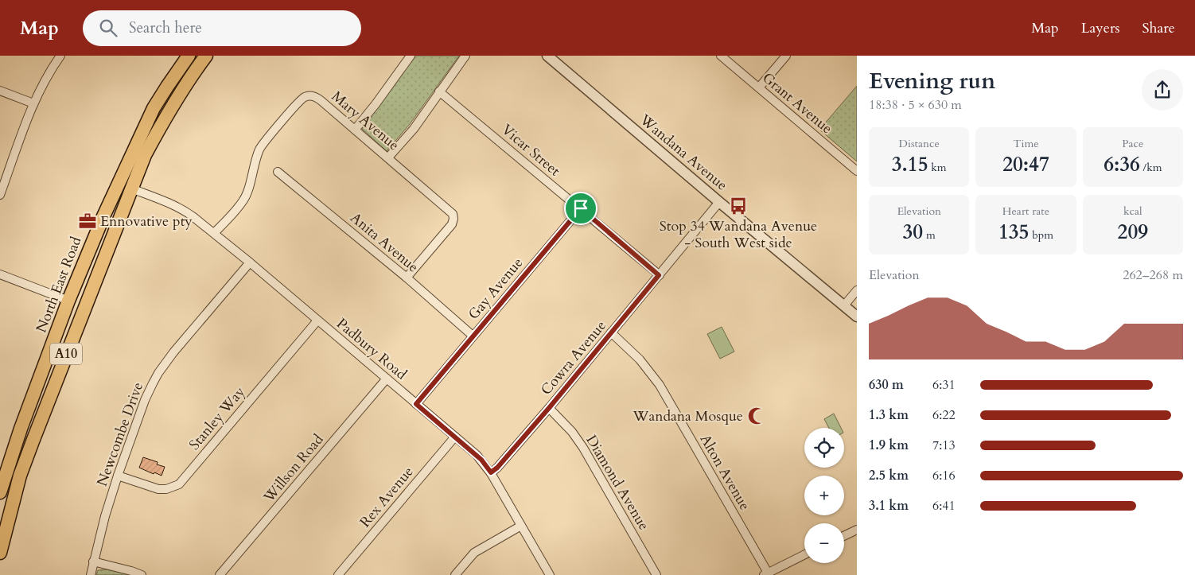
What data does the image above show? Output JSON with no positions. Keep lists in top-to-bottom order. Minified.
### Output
{"streets":{"highway":["North East Road","A10"],"street":["Grant Avenue","Mary Avenue","Vicar Street","Wandana Avenue","Anita Avenue","Gay Avenue","Padbury Road","Cowra Avenue","Stanley Way","Newcombe Drive","Willson Road","Alton Avenue","Diamond Avenue","Rex Avenue"]},"crossings":[["Mary Avenue","Anita Avenue"],["Mary Avenue","Padbury Road"],["Vicar Street","Gay Avenue"],["Vicar Street","Cowra Avenue"],["Wandana Avenue","Cowra Avenue"],["Anita Avenue","Gay Avenue"],["Gay Avenue","Padbury Road"],["Padbury Road","A10"],["Padbury Road","Cowra Avenue"],["Padbury Road","Stanley Way"],["Padbury Road","Newcombe Drive"],["Padbury Road","Willson Road"],["Padbury Road","Rex Avenue"],["Cowra Avenue","Alton Avenue"],["Cowra Avenue","Diamond Avenue"],["Stanley Way","Newcombe Drive"]],"places":{"bus stop":["Stop 34 Wandana Avenue - South West side"],"office":["Ennovative pty"],"mosque":["Wandana Mosque"]},"page":{"header":"Map","search":"Search here","nav":["Map","Layers","Share"],"heading":["Evening run","18:38 · 5 × 630 m"],"stats":[["Distance","3.15 km"],["Time","20:47"],["Pace","6:36 /km"],["Elevation","30 m"],["Heart rate","135 bpm"],["kcal","209"]],"chart":["Elevation","262–268 m"],"list":[{"name":"630 m","note":"6:31"},{"name":"1.3 km","note":"6:22"},{"name":"1.9 km","note":"7:13"},{"name":"2.5 km","note":"6:16"},{"name":"3.1 km","note":"6:41"}],"map_buttons":["+","−"]}}
